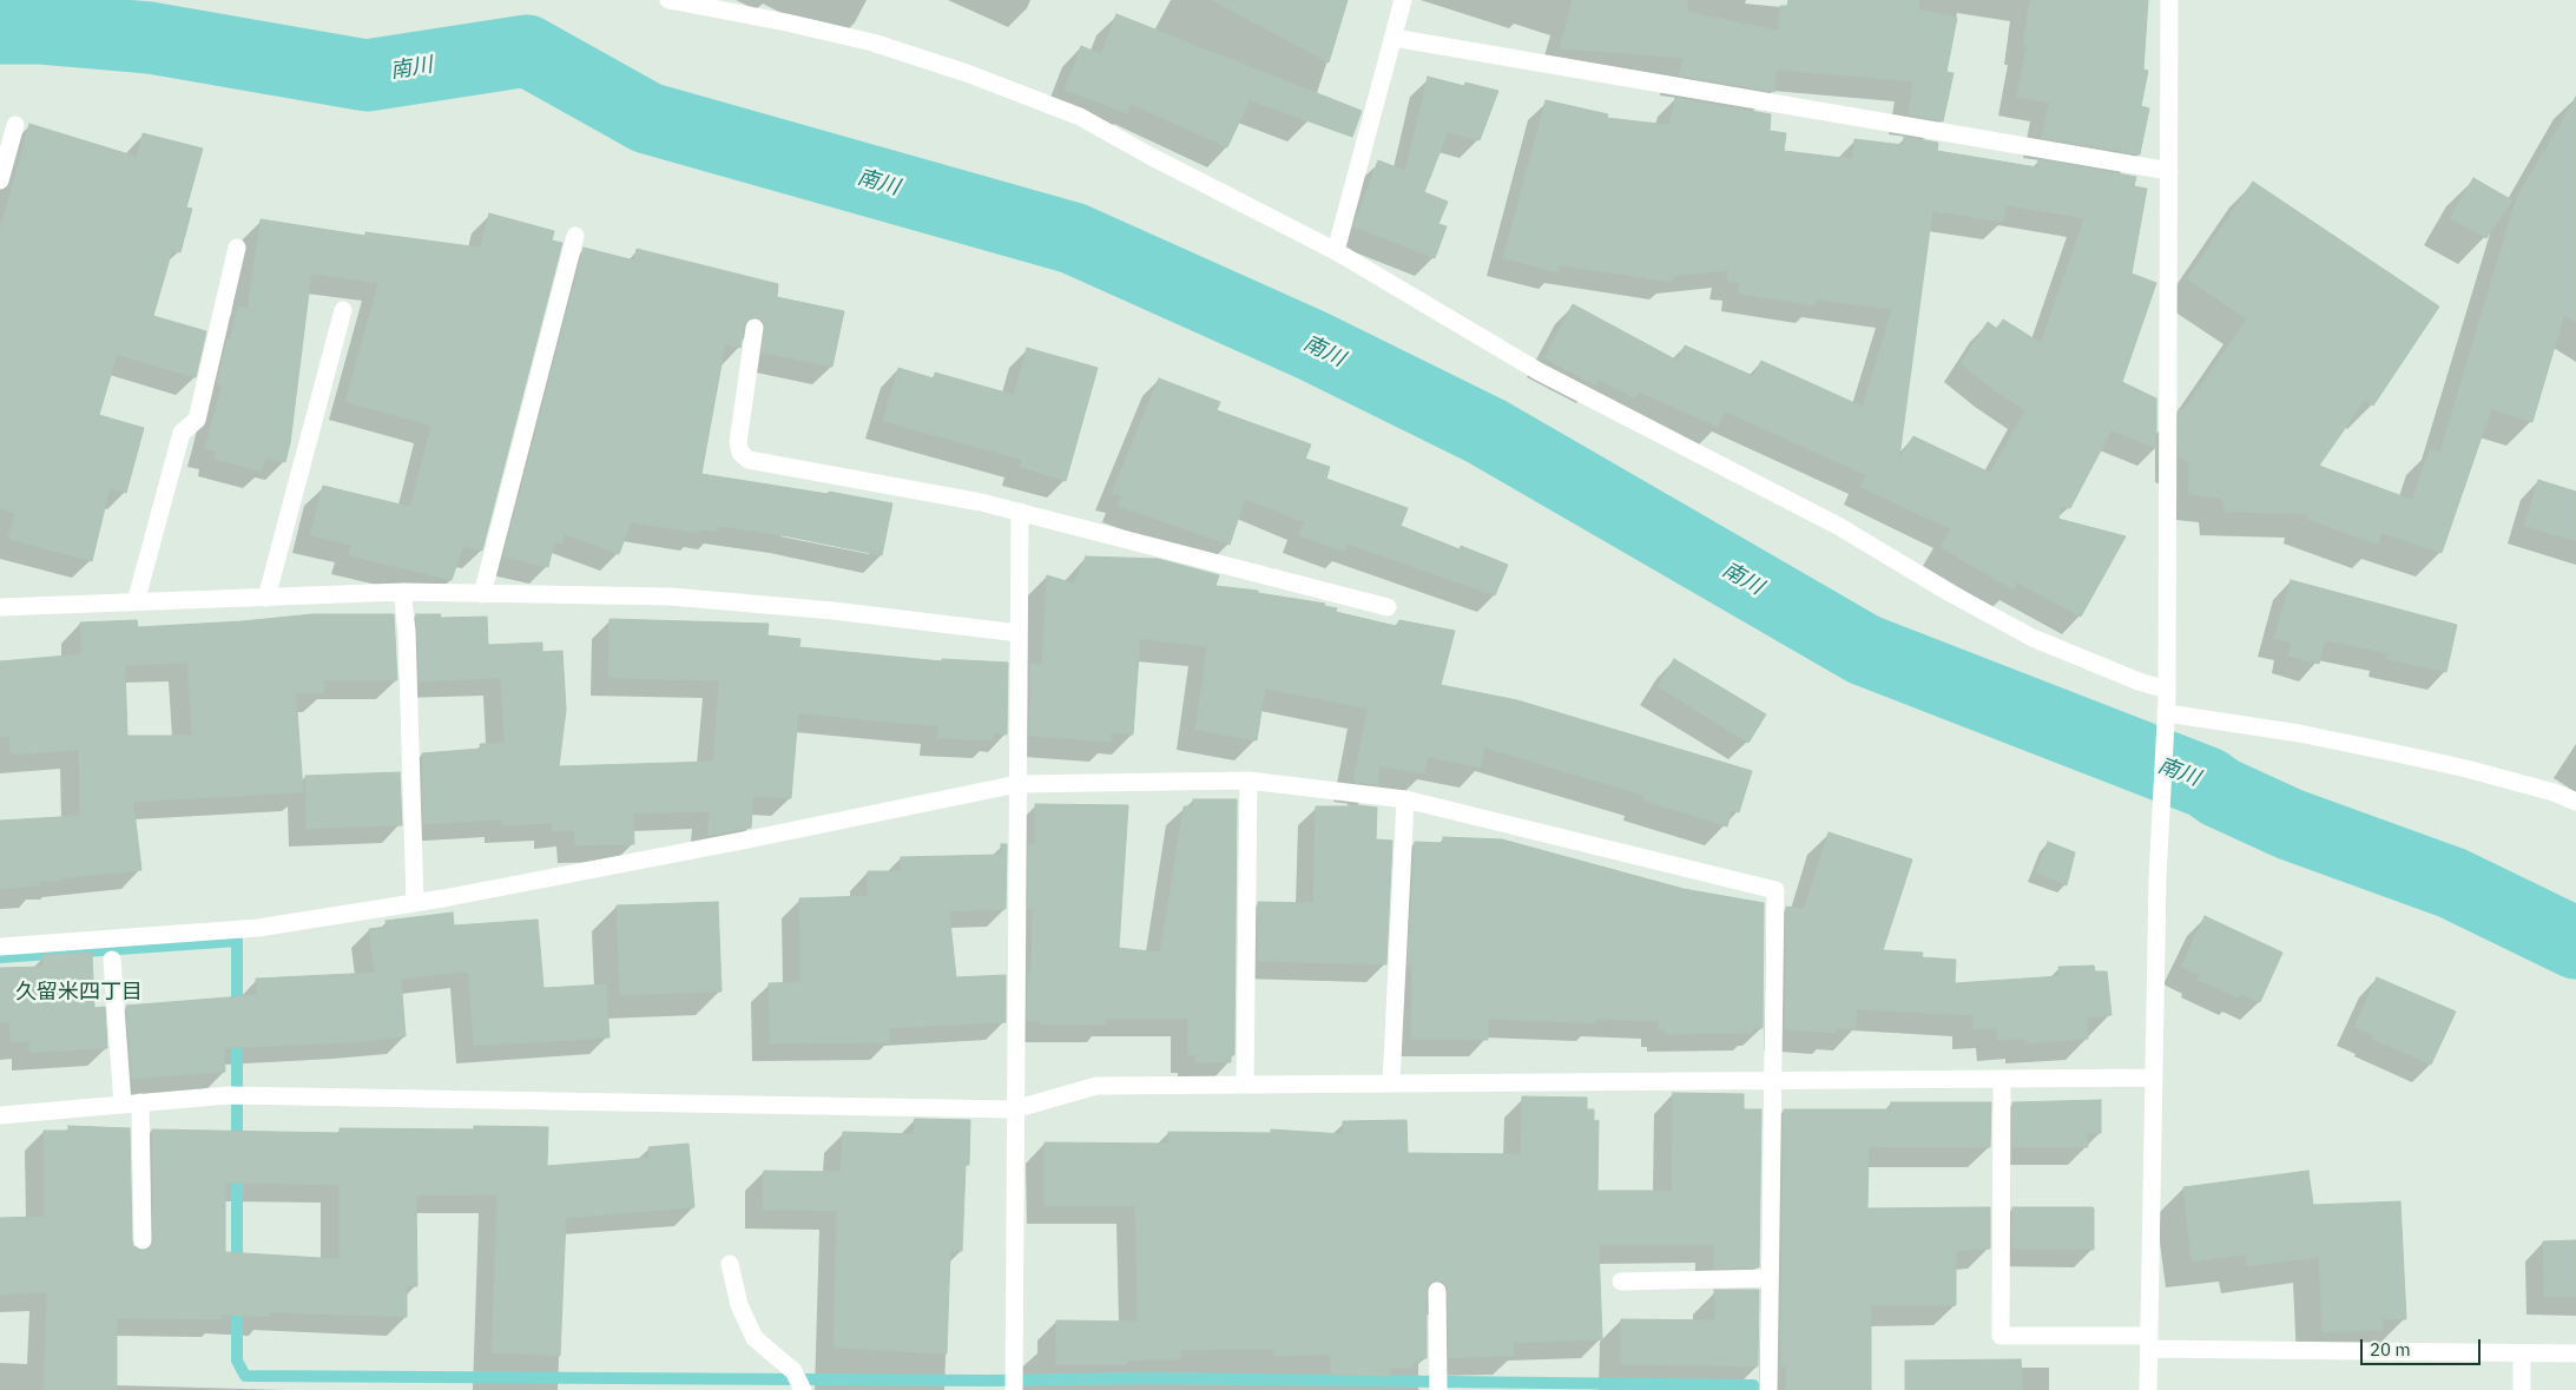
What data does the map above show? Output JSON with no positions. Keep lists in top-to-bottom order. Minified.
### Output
{"districts":["久留米四丁目"],"water":["南川"],"scale_bar":"20 m"}
